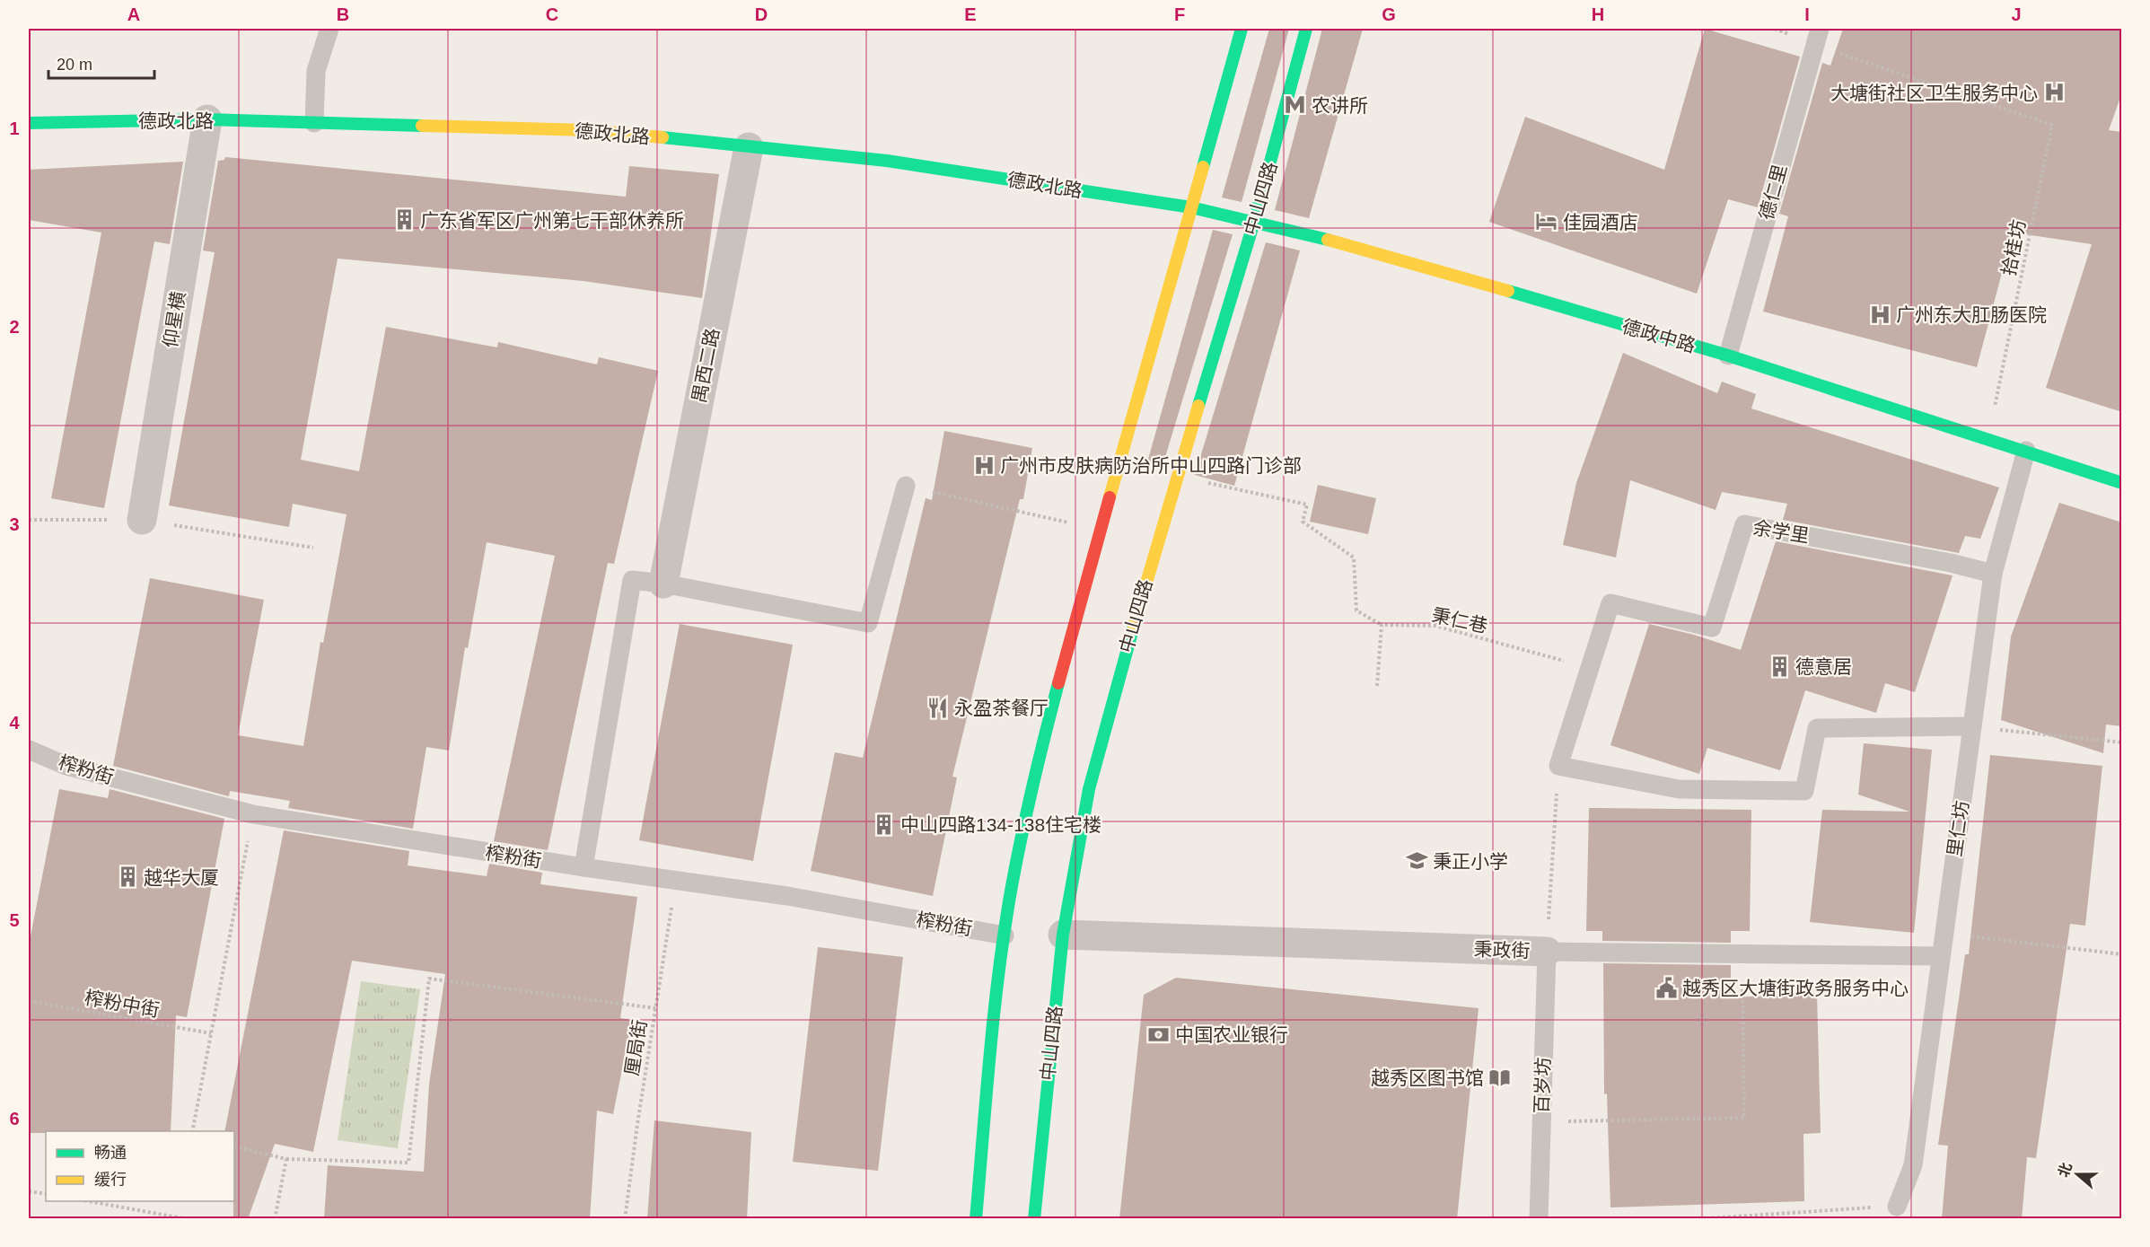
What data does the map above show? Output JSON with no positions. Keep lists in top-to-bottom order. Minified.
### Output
{"streets":{"main road":["德政北路","中山四路","德政中路"],"street":["仰星横","禺西二路","秉政街"],"lane":["德仁里","余学里","榨粉街","里仁坊","百岁坊"],"path":["拾桂坊","秉仁巷","榨粉中街","厘局街"]},"crossings":[["德政北路","仰星横"],["德政北路","德政中路"],["德政北路","禺西二路"],["德仁里","拾桂坊"],["德仁里","德政中路"],["中山四路","德政中路"],["中山四路","秉政街"],["拾桂坊","德政中路"],["德政中路","里仁坊"],["余学里","秉仁巷"],["余学里","里仁坊"],["榨粉街","厘局街"],["里仁坊","秉政街"],["秉政街","百岁坊"]],"places":{"hospital":["大塘街社区卫生服务中心","广州东大肛肠医院","广州市皮肤病防治所中山四路门诊部"],"metro station":["农讲所"],"building":["广东省军区广州第七干部休养所","德意居","中山四路134-138住宅楼","越华大厦"],"hotel":["佳园酒店"],"restaurant":["永盈茶餐厅"],"school or university":["秉正小学"],"public building":["越秀区大塘街政务服务中心"],"bank":["中国农业银行"],"library":["越秀区图书馆"]},"legend":["畅通","缓行"],"scale_bar":"20 m","north":"left","grid":{"columns":["A","B","C","D","E","F","G","H","I","J"],"rows":["1","2","3","4","5","6"]}}
